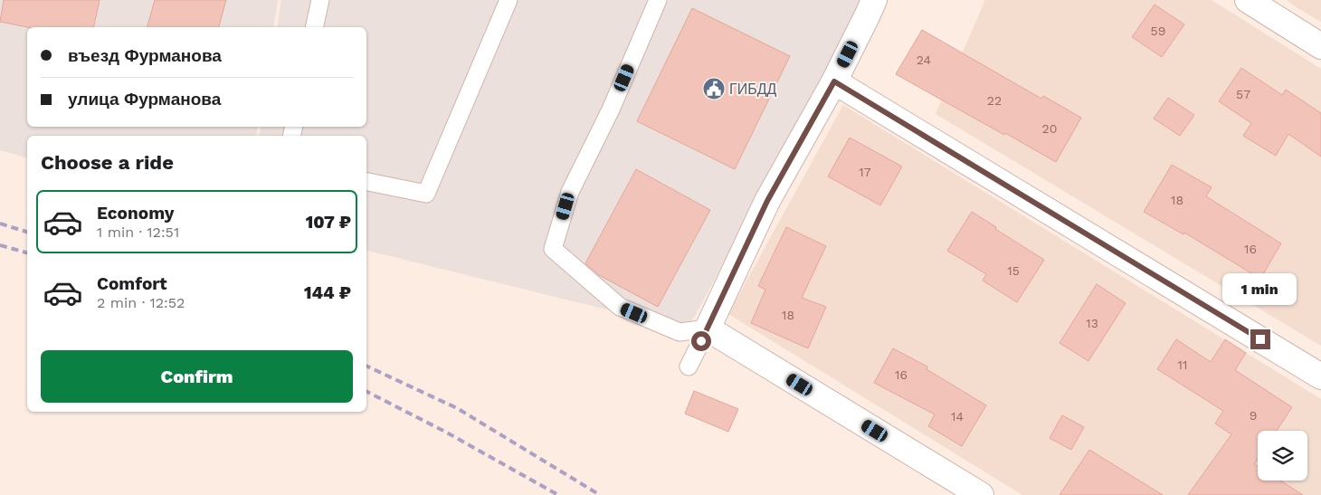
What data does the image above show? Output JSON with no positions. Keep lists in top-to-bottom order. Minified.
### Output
{"places":{"public building":["ГИБДД"]},"house_numbers":["59","24","57","22","20","17","18","16","15","18","13","11","16","9","14"],"page":{"banner":["въезд Фурманова","улица Фурманова"],"heading":"Choose a ride","list":[{"name":"Economy","note":"1 min · 12:51","value":"107 ₽"},{"name":"Comfort","note":"2 min · 12:52","value":"144 ₽"}],"bubble":"1 min","buttons":"Confirm"}}
